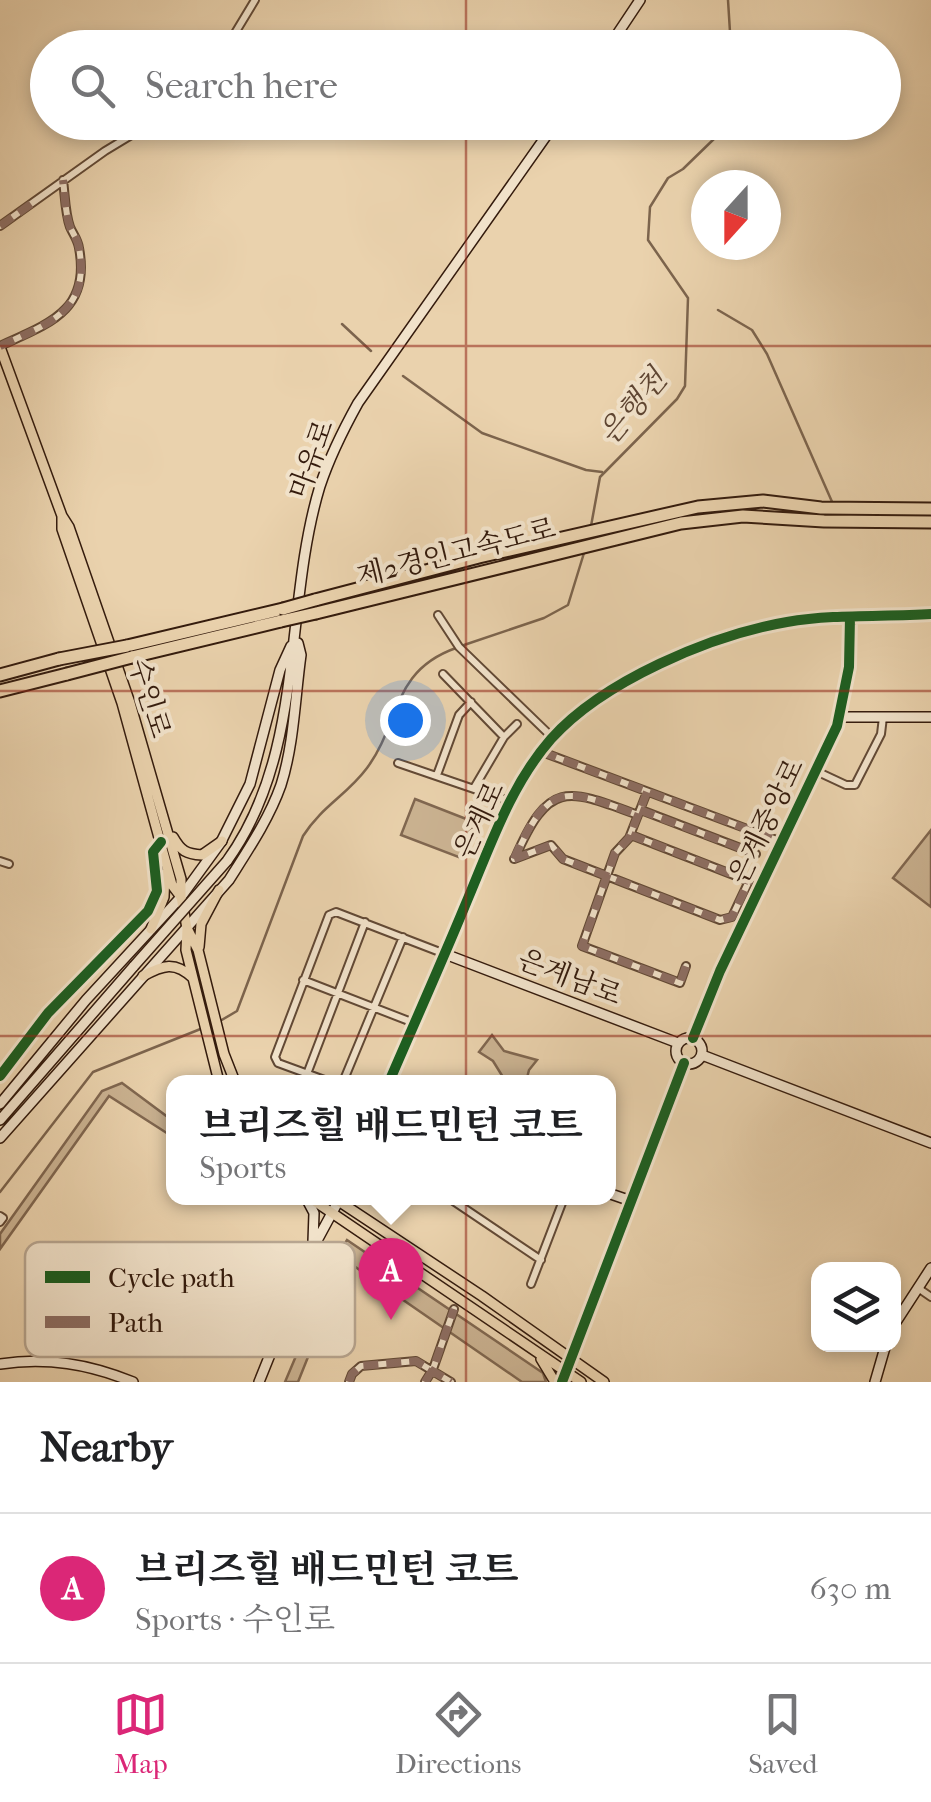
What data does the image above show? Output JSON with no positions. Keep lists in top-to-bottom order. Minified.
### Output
{"streets":{"highway":["제2경인고속도로"],"main road":["수인로"],"street":["마유로","은계로","은계중앙로","은계남로"]},"crossings":[["은계로","은계중앙로"],["은계로","은계남로"],["은계중앙로","은계남로"]],"water":["은행천"],"legend":["Cycle path","Path"],"north":"bottom","page":{"search":"Search here","popup":["브리즈힐 배드민턴 코트","Sports"],"pins":"A","heading":"Nearby","list":[{"mark":"A","name":"브리즈힐 배드민턴 코트","note":"Sports · 수인로","value":"630 m"}],"nav":["Map","Directions","Saved"]}}
